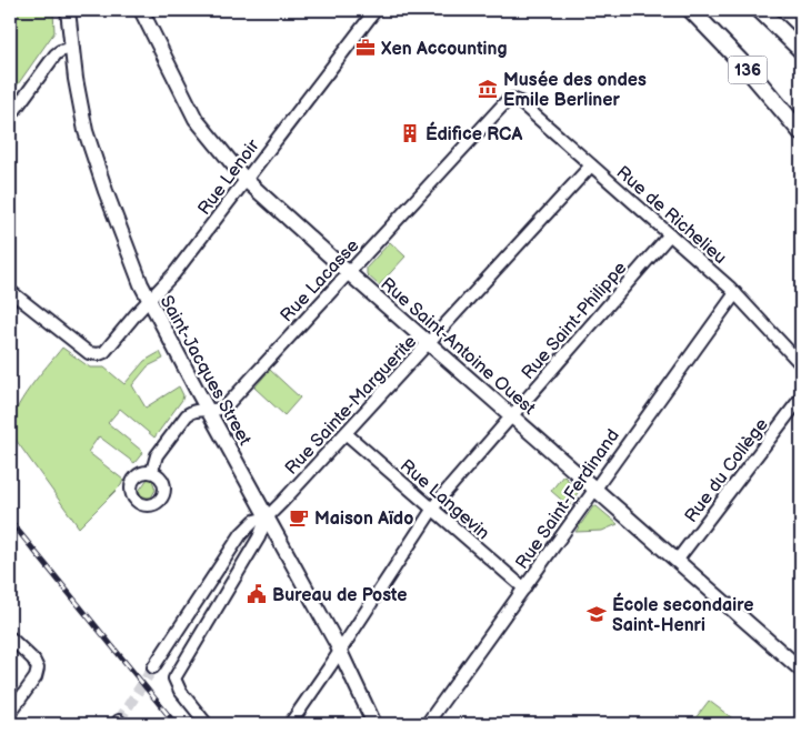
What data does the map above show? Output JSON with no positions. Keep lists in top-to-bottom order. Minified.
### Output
{"streets":{"highway":["136"],"main road":["Rue Saint-Antoine Ouest","Saint-Jacques Street"],"street":["Rue Lenoir","Rue de Richelieu","Rue Lacasse","Rue Saint-Philippe","Rue Sainte-Marguerite","Rue du Collège","Rue Langevin","Rue Saint-Ferdinand"]},"crossings":[["Rue Lenoir","Rue Saint-Antoine Ouest"],["Rue Lenoir","Saint-Jacques Street"],["Rue de Richelieu","Rue Lacasse"],["Rue de Richelieu","Rue Saint-Philippe"],["Rue de Richelieu","Rue Sainte-Marguerite"],["Rue de Richelieu","Rue Saint-Ferdinand"],["Rue Lacasse","Rue Saint-Antoine Ouest"],["Rue Lacasse","Saint-Jacques Street"],["Rue Saint-Philippe","Rue Saint-Antoine Ouest"],["Rue Saint-Philippe","Saint-Jacques Street"],["Rue Saint-Philippe","Rue Langevin"],["Rue Saint-Antoine Ouest","Rue Sainte-Marguerite"],["Rue Saint-Antoine Ouest","Rue du Collège"],["Rue Saint-Antoine Ouest","Rue Saint-Ferdinand"],["Saint-Jacques Street","Rue Sainte-Marguerite"],["Rue Sainte-Marguerite","Rue Langevin"],["Rue Langevin","Rue Saint-Ferdinand"]],"places":{"office":["Xen Accounting"],"museum":["Musée des ondes Emile Berliner"],"building":["Édifice RCA"],"cafe":["Maison Aïdo"],"public building":["Bureau de Poste"],"school or university":["École secondaire Saint-Henri"]}}
